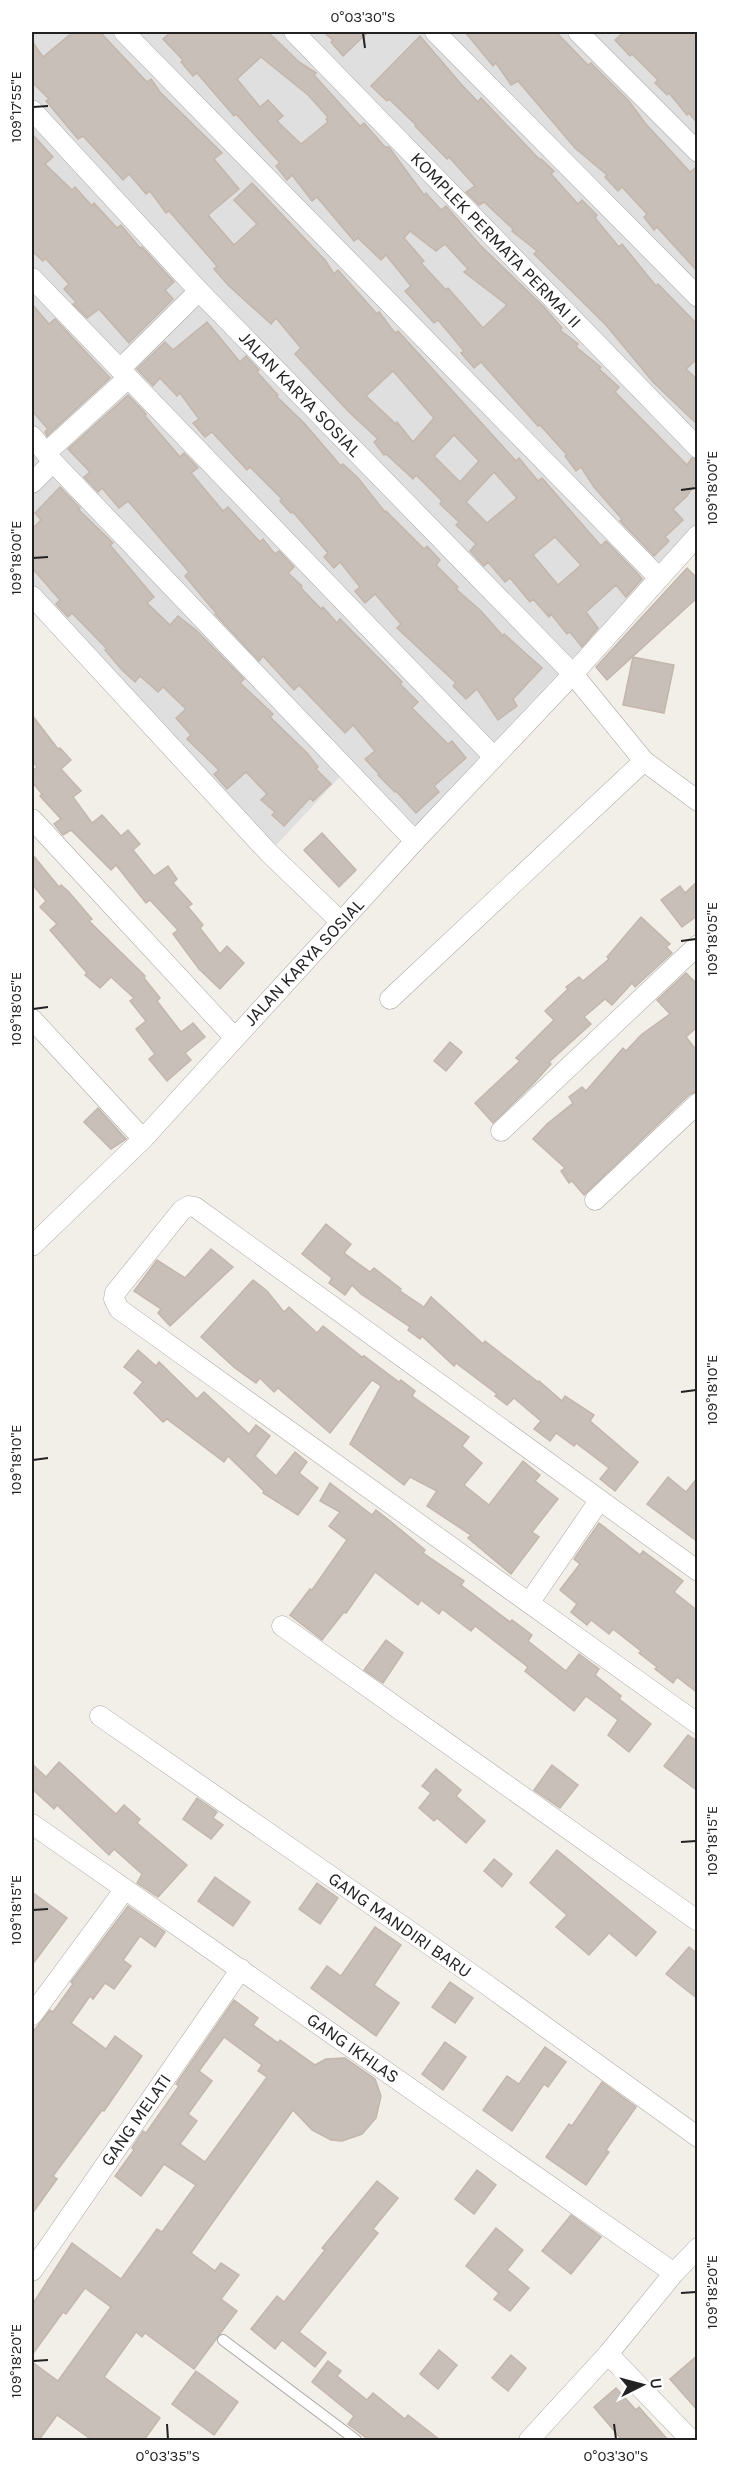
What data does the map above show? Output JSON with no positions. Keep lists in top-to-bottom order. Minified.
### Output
{"streets":{"street":["KOMPLEK PERMATA PERMAI II","JALAN KARYA SOSIAL","GANG MANDIRI BARU","GANG IKHLAS","GANG MELATI"]},"crossings":[["GANG IKHLAS","GANG MELATI"]],"north":"right","coordinates":["0°03'30\"S","109°17'55\"E","109°18'00\"E","109°18'05\"E","109°18'10\"E","109°18'15\"E","109°18'20\"E","0°03'35\"S"]}
